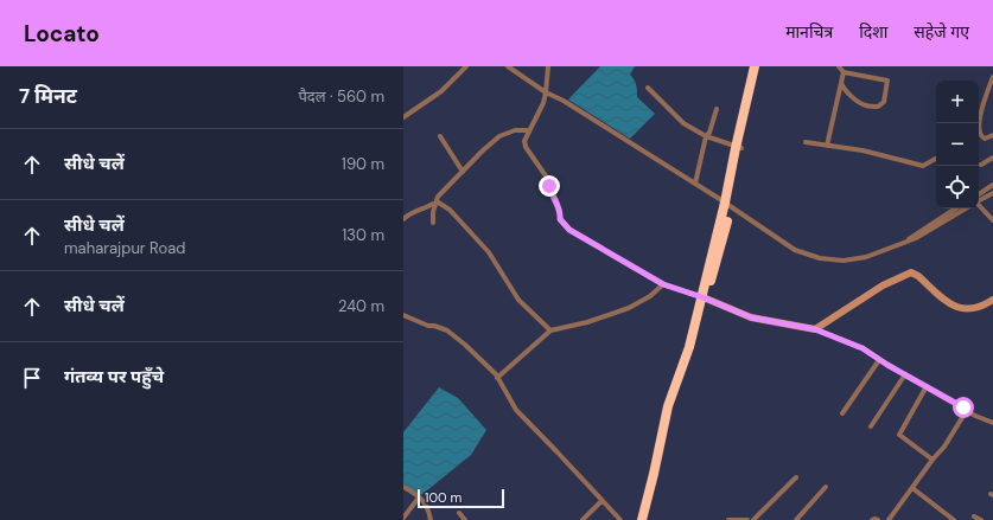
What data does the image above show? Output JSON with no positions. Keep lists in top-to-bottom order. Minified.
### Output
{"scale_bar":"100 m","page":{"header":"Locato","nav":["मानचित्र","दिशा","सहेजे गए"],"heading":["7 मिनट","पैदल · 560 m"],"map_buttons":["+","−"],"list":[["सीधे चलें","190 m"],["सीधे चलें","maharajpur Road","130 m"],["सीधे चलें","240 m"],"गंतव्य पर पहुँचे"],"scale":"100 m"}}
